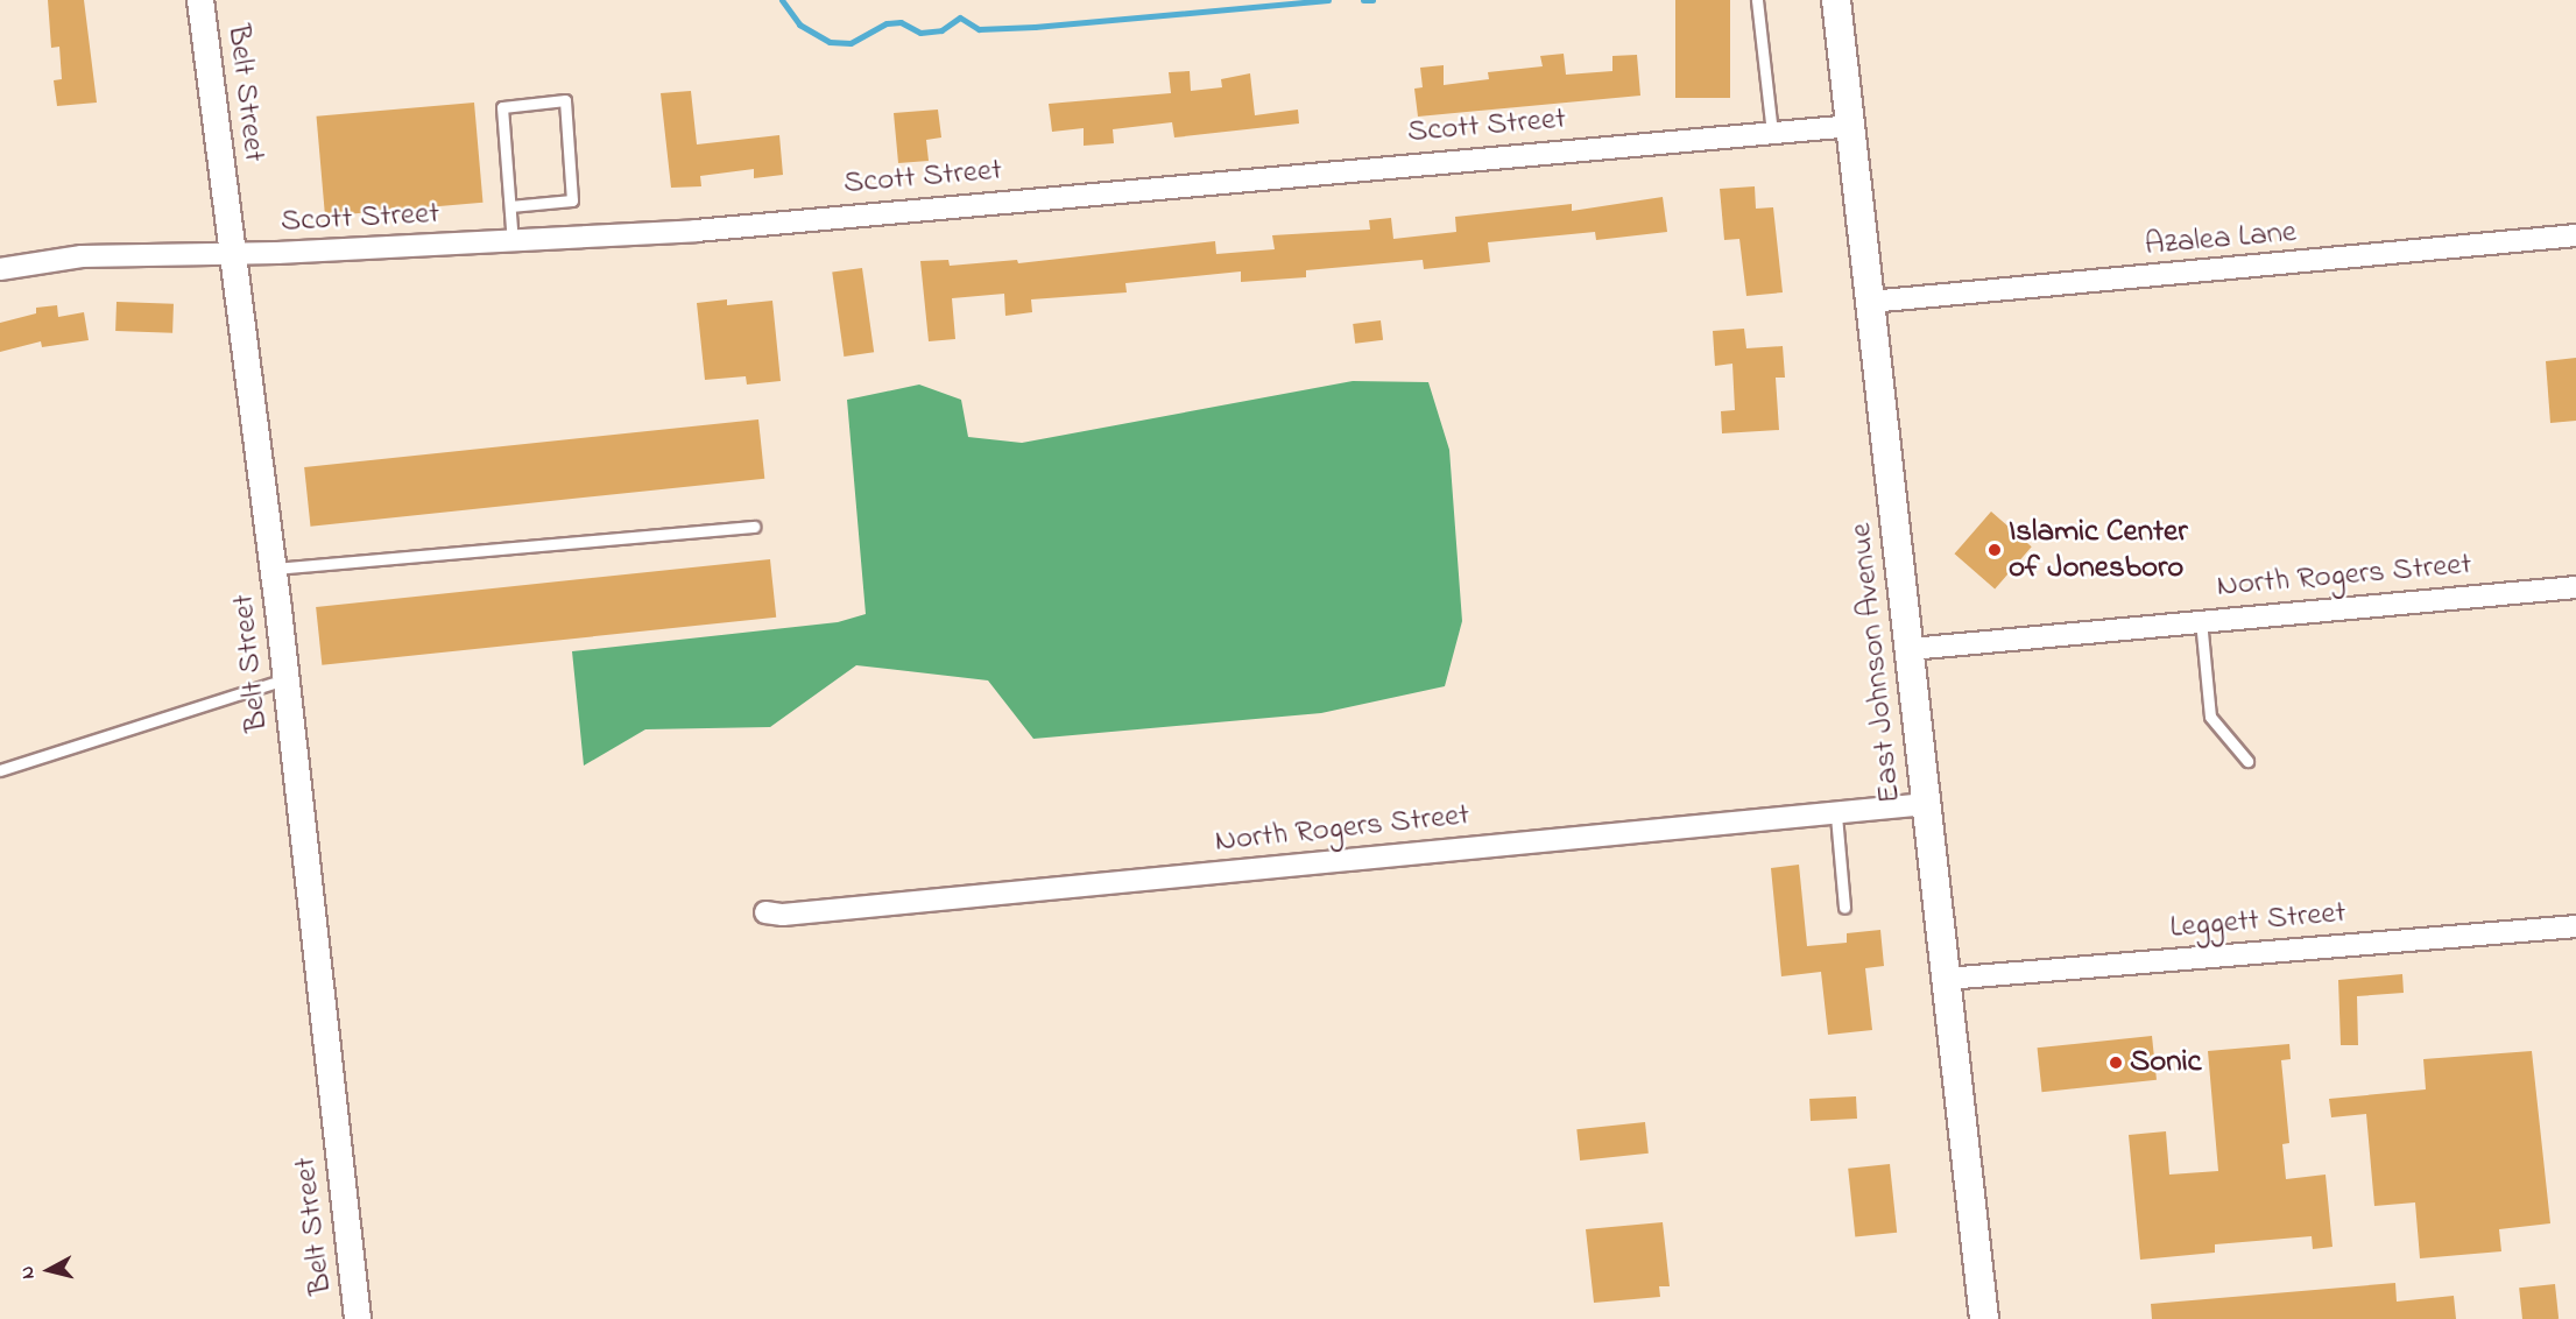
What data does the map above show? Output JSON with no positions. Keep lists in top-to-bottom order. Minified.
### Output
{"streets":{"main road":["East Johnson Avenue"],"street":["Belt Street","Scott Street","Azalea Lane","North Rogers Street","Leggett Street"]},"crossings":[["Belt Street","Scott Street"],["Scott Street","East Johnson Avenue"],["Azalea Lane","East Johnson Avenue"],["North Rogers Street","East Johnson Avenue"],["East Johnson Avenue","Leggett Street"]],"places":["Islamic Center of Jonesboro","Sonic"],"north":"left"}
